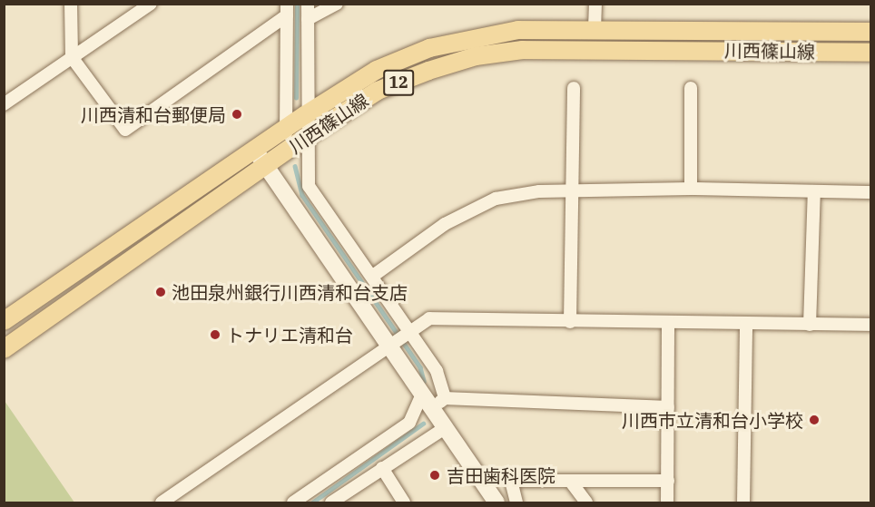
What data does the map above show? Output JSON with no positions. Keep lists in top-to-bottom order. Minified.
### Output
{"streets":{"main road":["川西篠山線","12"]},"places":["川西清和台郵便局","池田泉州銀行川西清和台支店","トナリエ清和台","川西市立清和台小学校","吉田歯科医院"]}
